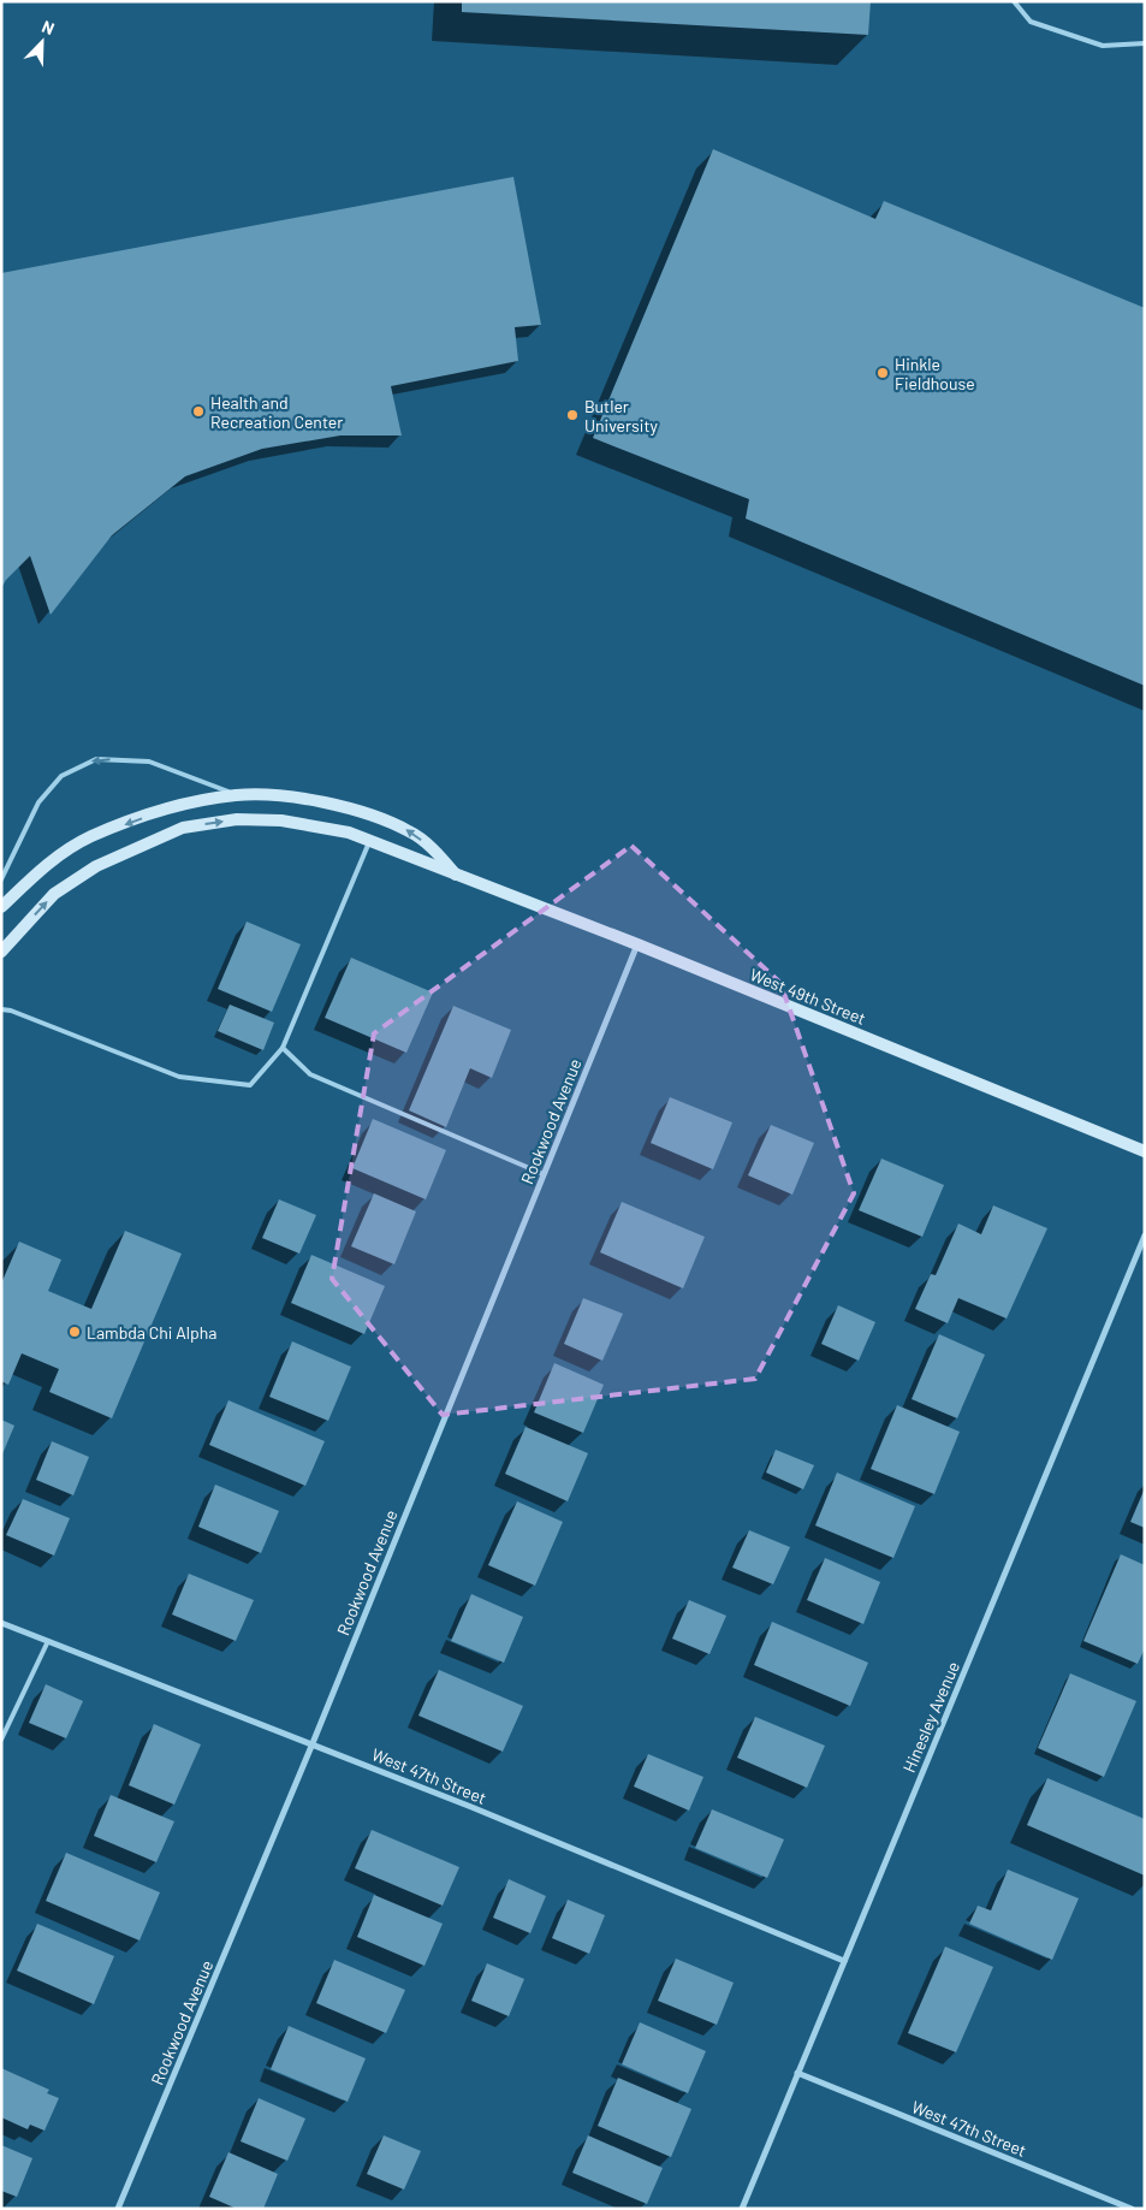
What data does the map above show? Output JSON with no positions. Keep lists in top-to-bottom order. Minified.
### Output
{"streets":{"street":["West 49th Street","Rookwood Avenue","Hinesley Avenue","West 47th Street"]},"crossings":[["West 49th Street","Rookwood Avenue"],["Rookwood Avenue","West 47th Street"],["Hinesley Avenue","West 47th Street"]],"places":["Hinkle Fieldhouse","Health and Recreation Center","Butler University","Lambda Chi Alpha"],"north":"top right"}
